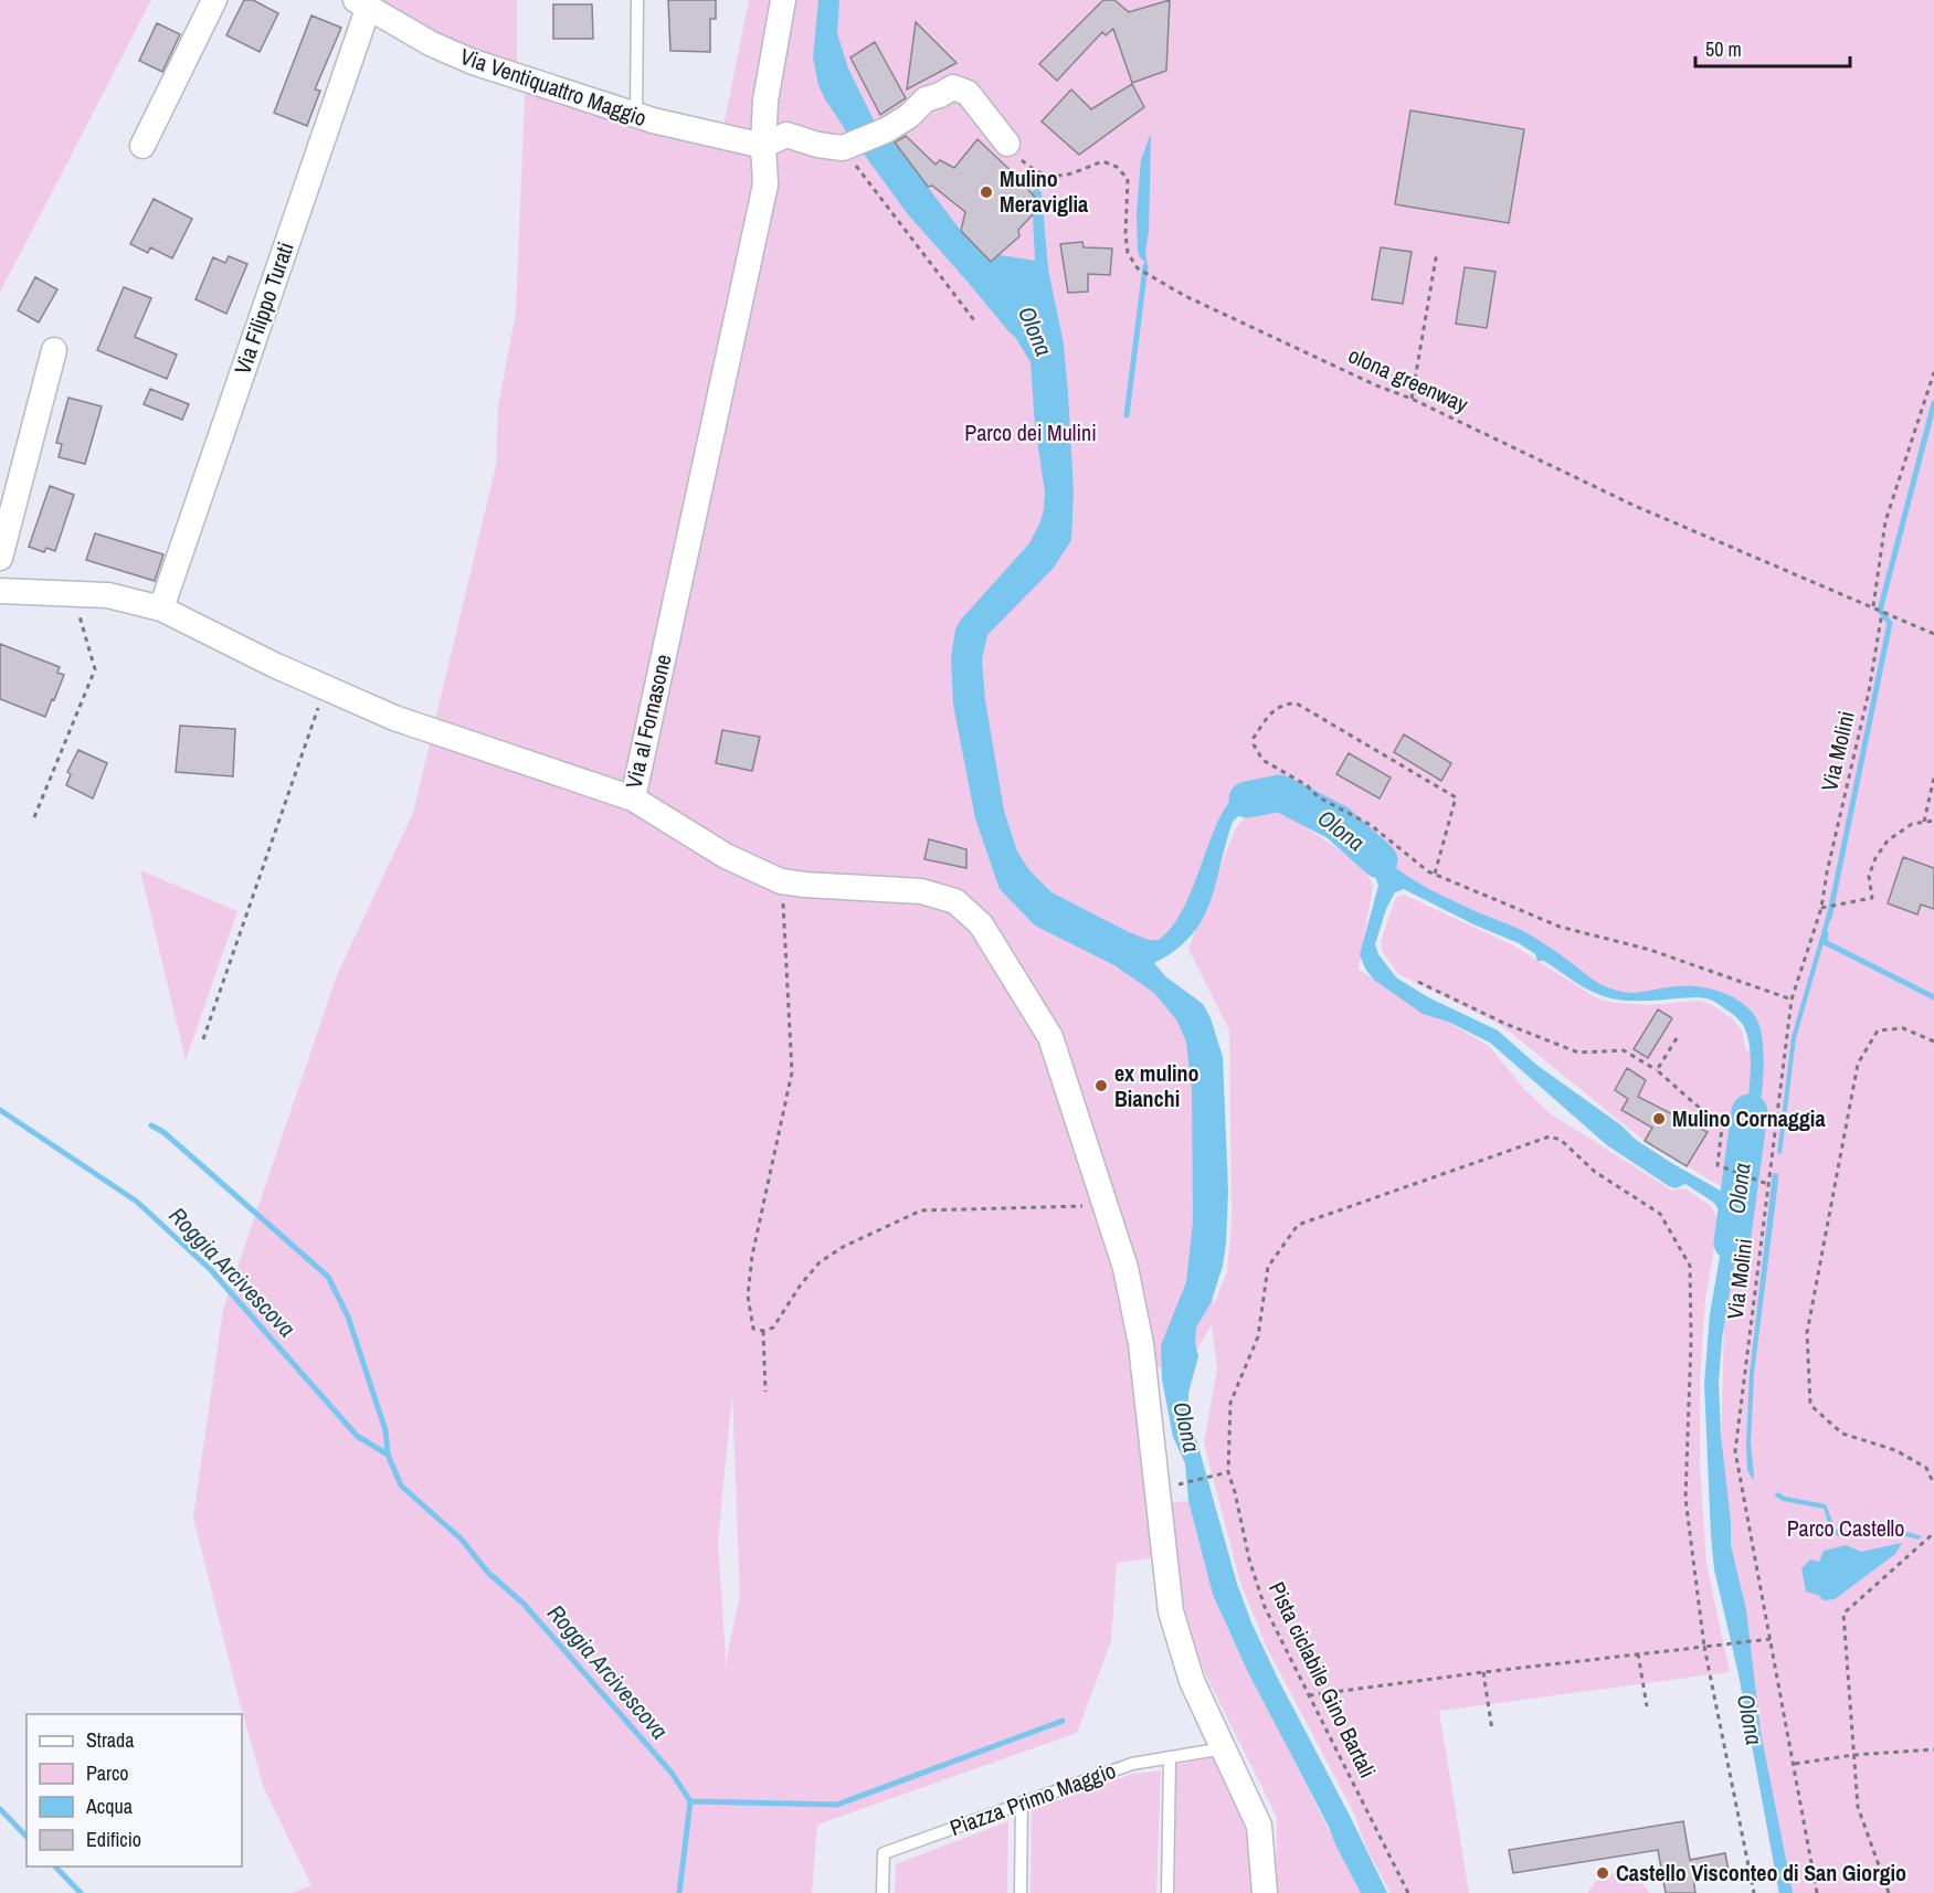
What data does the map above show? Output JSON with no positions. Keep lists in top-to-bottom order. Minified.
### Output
{"streets":{"street":["Via Ventiquattro Maggio","Via Filippo Turati","Via al Fornasone"],"lane":["Piazza Primo Maggio"],"path":["olona greenway","Via Molini","Pista ciclabile Gino Bartali"]},"crossings":[["Via Ventiquattro Maggio","Via Filippo Turati"],["Via Ventiquattro Maggio","Via al Fornasone"],["Via Filippo Turati","Via al Fornasone"],["olona greenway","Via Molini"]],"water":["Olona","Roggia Arcivescova"],"parks":["Parco dei Mulini","Parco Castello"],"places":["Mulino Meraviglia","ex mulino Bianchi","Mulino Cornaggia","Castello Visconteo di San Giorgio"],"legend":["Strada","Parco","Acqua","Edificio"],"scale_bar":"50 m"}
